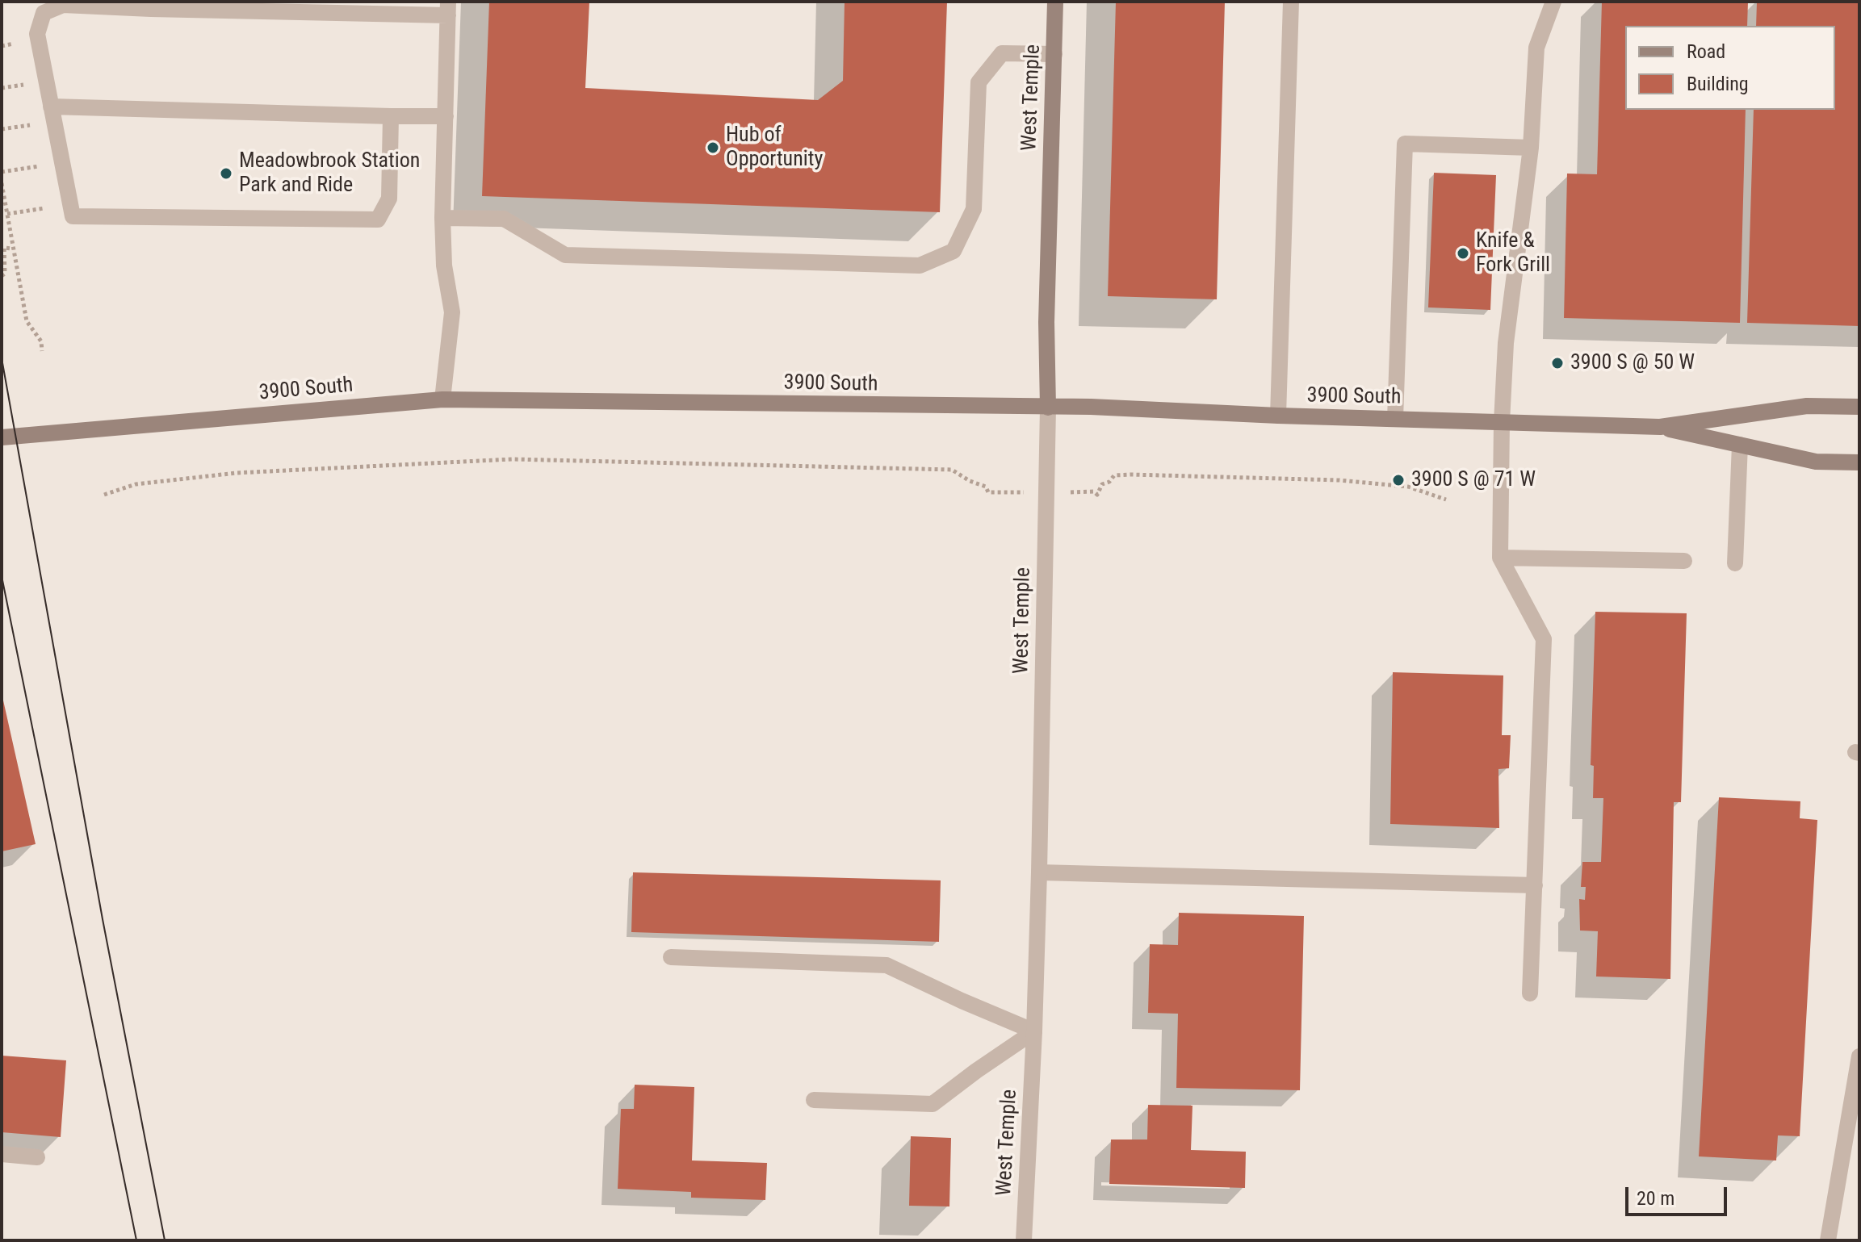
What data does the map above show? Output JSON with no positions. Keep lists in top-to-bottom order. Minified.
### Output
{"streets":{"main road":["West Temple","3900 South"]},"crossings":[["West Temple","3900 South"]],"places":["Hub of Opportunity","Meadowbrook Station Park and Ride","Knife & Fork Grill","3900 S @ 50 W","3900 S @ 71 W"],"legend":["Road","Building"],"scale_bar":"20 m"}
